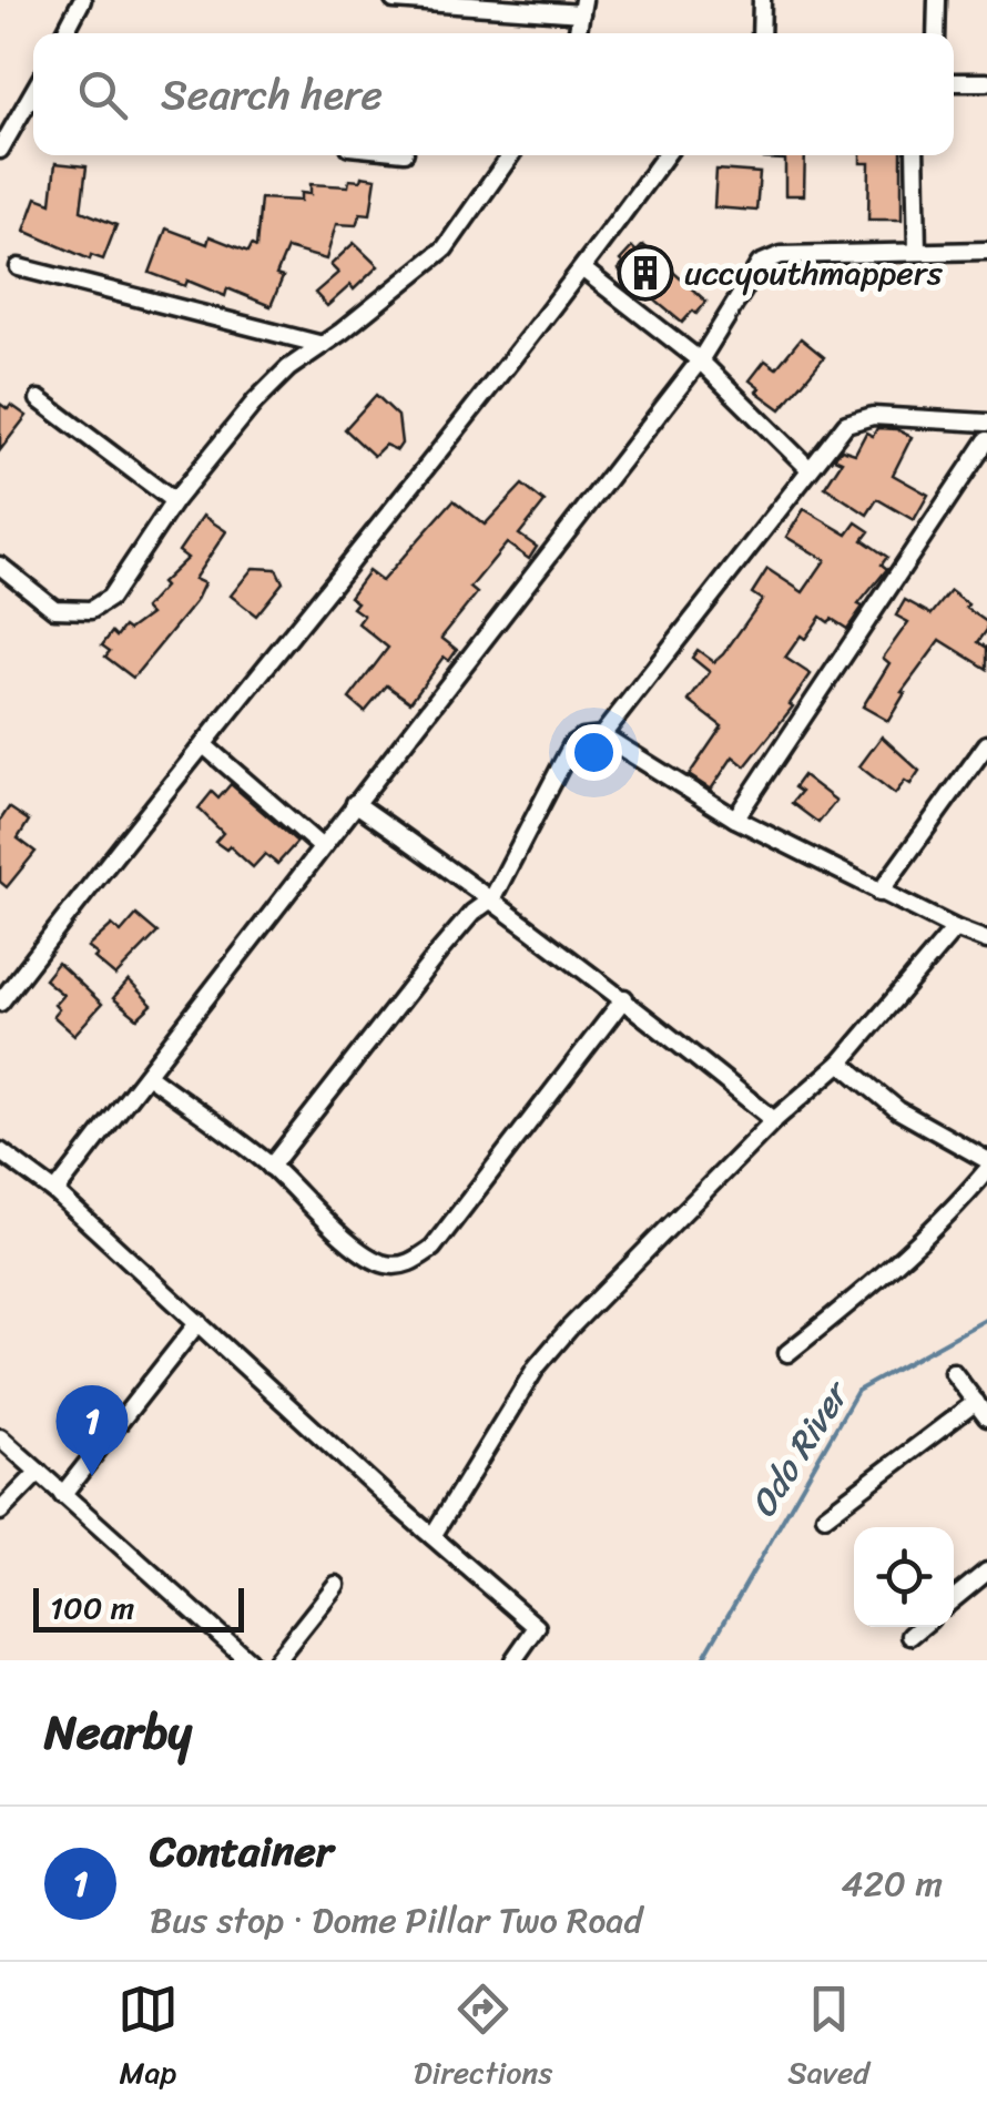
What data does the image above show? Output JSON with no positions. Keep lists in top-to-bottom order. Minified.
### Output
{"water":["Odo River"],"places":{"building":["uccyouthmappers"]},"scale_bar":"100 m","page":{"search":"Search here","pins":"1","scale":"100 m","heading":"Nearby","list":[{"mark":"1","name":"Container","note":"Bus stop · Dome Pillar Two Road","value":"420 m"}],"nav":["Map","Directions","Saved"]}}
